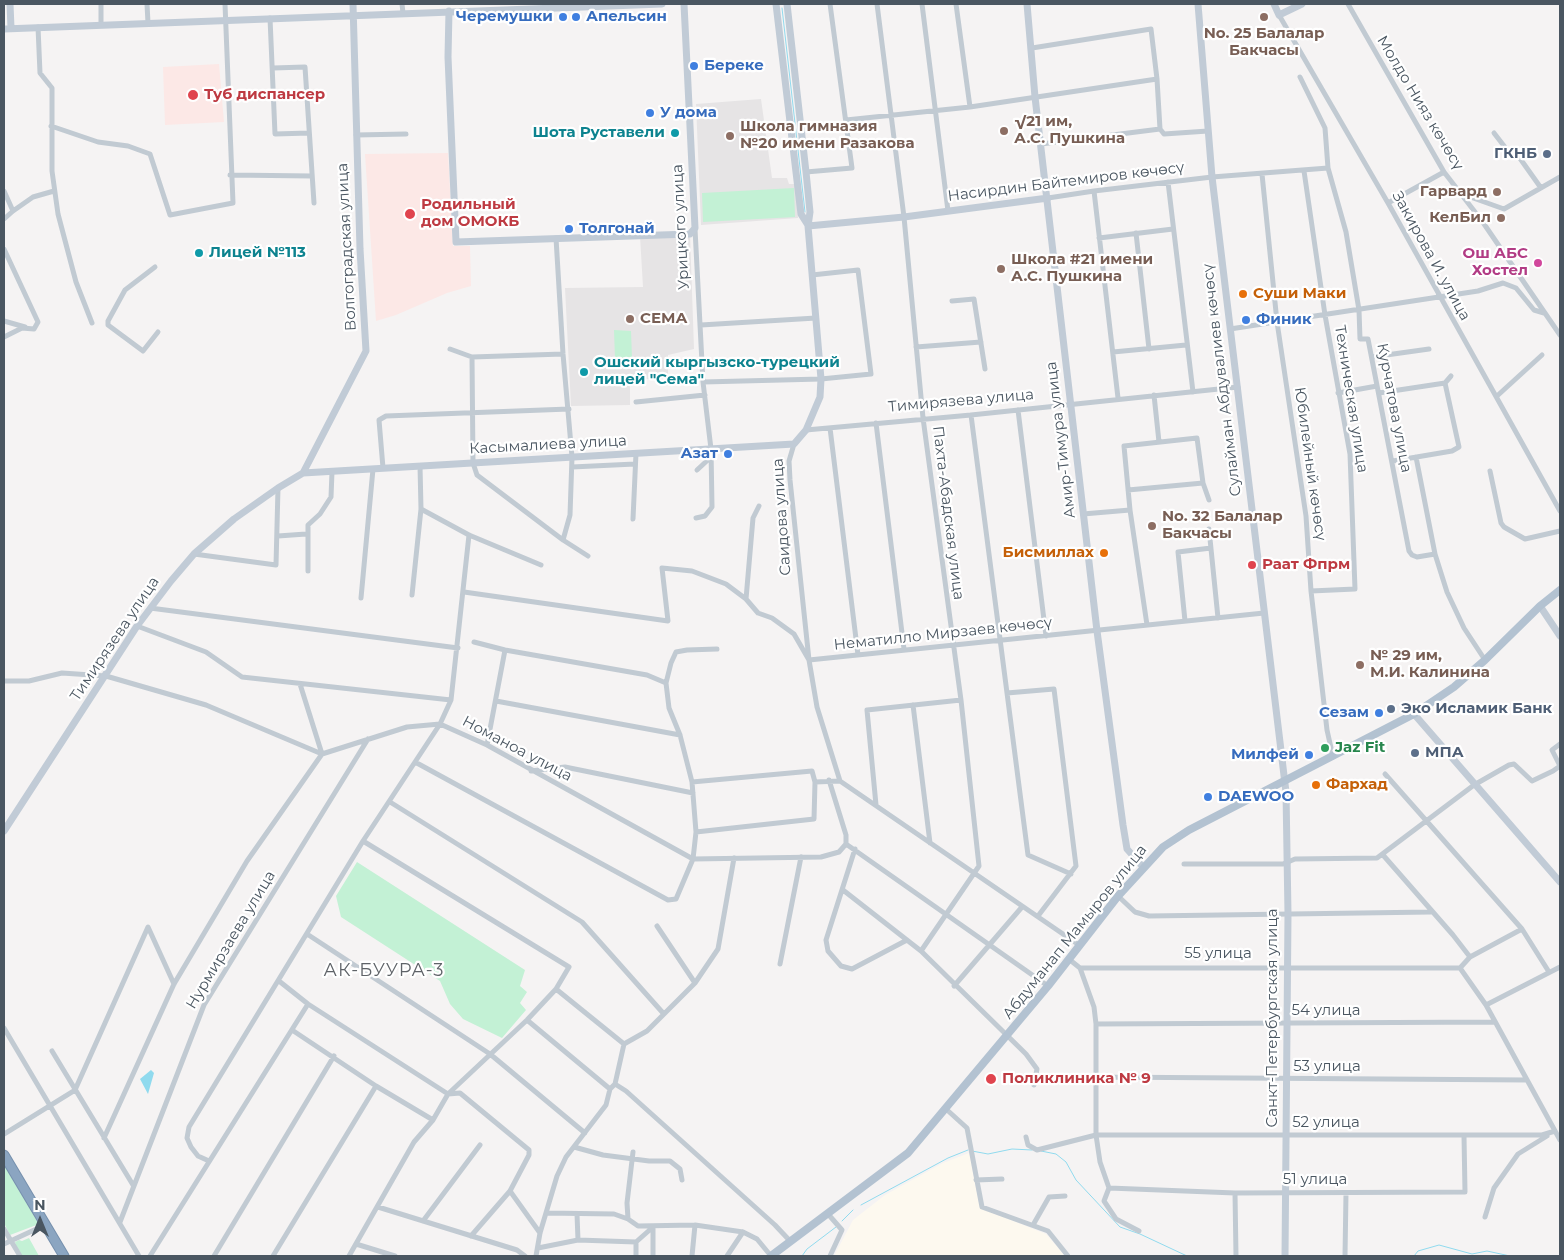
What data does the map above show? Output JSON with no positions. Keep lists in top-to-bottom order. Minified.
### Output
{"streets":{"main road":["Абдуманап Мамыров улица"],"street":["Молдо Нияз көчөсү","Насирдин Байтемиров көчөсү","Урицкого улица","Волгоградская улица","Закирова И. улица","Сулайман Абдувалиев көчөсү","Техническая улица","Тимирязева улица","Курчатова улица","Амир-Тимура улица","Касымалиева улица","Юбилейный көчөсү","Пахта-Абадская улица","Саидова улица","Нематилло Мирзаев көчөсү","Номаноа улица","Нурмирзаева улица","55 улица","54 улица","Санкт-Петербургская улица","53 улица","52 улица","51 улица"]},"crossings":[["Насирдин Байтемиров көчөсү","Сулайман Абдувалиев көчөсү"],["Насирдин Байтемиров көчөсү","Техническая улица"],["Насирдин Байтемиров көчөсү","Курчатова улица"],["Насирдин Байтемиров көчөсү","Амир-Тимура улица"],["Насирдин Байтемиров көчөсү","Юбилейный көчөсү"],["Насирдин Байтемиров көчөсү","Пахта-Абадская улица"],["Насирдин Байтемиров көчөсү","Саидова улица"],["Урицкого улица","Касымалиева улица"],["Волгоградская улица","Тимирязева улица"],["Волгоградская улица","Касымалиева улица"],["Сулайман Абдувалиев көчөсү","Тимирязева улица"],["Сулайман Абдувалиев көчөсү","Нематилло Мирзаев көчөсү"],["Сулайман Абдувалиев көчөсү","Абдуманап Мамыров улица"],["Сулайман Абдувалиев көчөсү","Санкт-Петербургская улица"],["Техническая улица","Юбилейный көчөсү"],["Тимирязева улица","Амир-Тимура улица"],["Тимирязева улица","Касымалиева улица"],["Тимирязева улица","Пахта-Абадская улица"],["Тимирязева улица","Саидова улица"],["Амир-Тимура улица","Нематилло Мирзаев көчөсү"],["Амир-Тимура улица","Абдуманап Мамыров улица"],["Касымалиева улица","Саидова улица"],["Юбилейный көчөсү","Абдуманап Мамыров улица"],["Пахта-Абадская улица","Нематилло Мирзаев көчөсү"],["Саидова улица","Нематилло Мирзаев көчөсү"],["Номаноа улица","Нурмирзаева улица"],["Абдуманап Мамыров улица","Санкт-Петербургская улица"],["55 улица","Санкт-Петербургская улица"],["54 улица","Санкт-Петербургская улица"],["Санкт-Петербургская улица","53 улица"],["Санкт-Петербургская улица","52 улица"],["Санкт-Петербургская улица","51 улица"],["52 улица","51 улица"]],"districts":["АК-БУУРА-3"],"places":["Черемушки","Апельсин","No. 25 Балалар Бакчасы","Береке","Туб диспансер","У дома","√21 им, А.С. Пушкина","Шота Руставели","Школа гимназия №20 имени Разакова","ГКНБ","Гарвард","Родильный дом ОМОКБ","КелБил","Толгонай","Лицей №113","Ош АБС Хостел","Школа #21 имени А.С. Пушкина","Суши Маки","СЕМА","Финик","Ошский кыргызско-турецкий лицей \"Сема\"","Азат","No. 32 Балалар Бакчасы","Бисмиллах","Раат Фпрм","№ 29 им, М.И. Калинина","Эко Исламик Банк","Сезам","Jaz Fit","МПА","Милфей","Фархад","DAEWOO","Поликлиника № 9"],"north":"top"}
